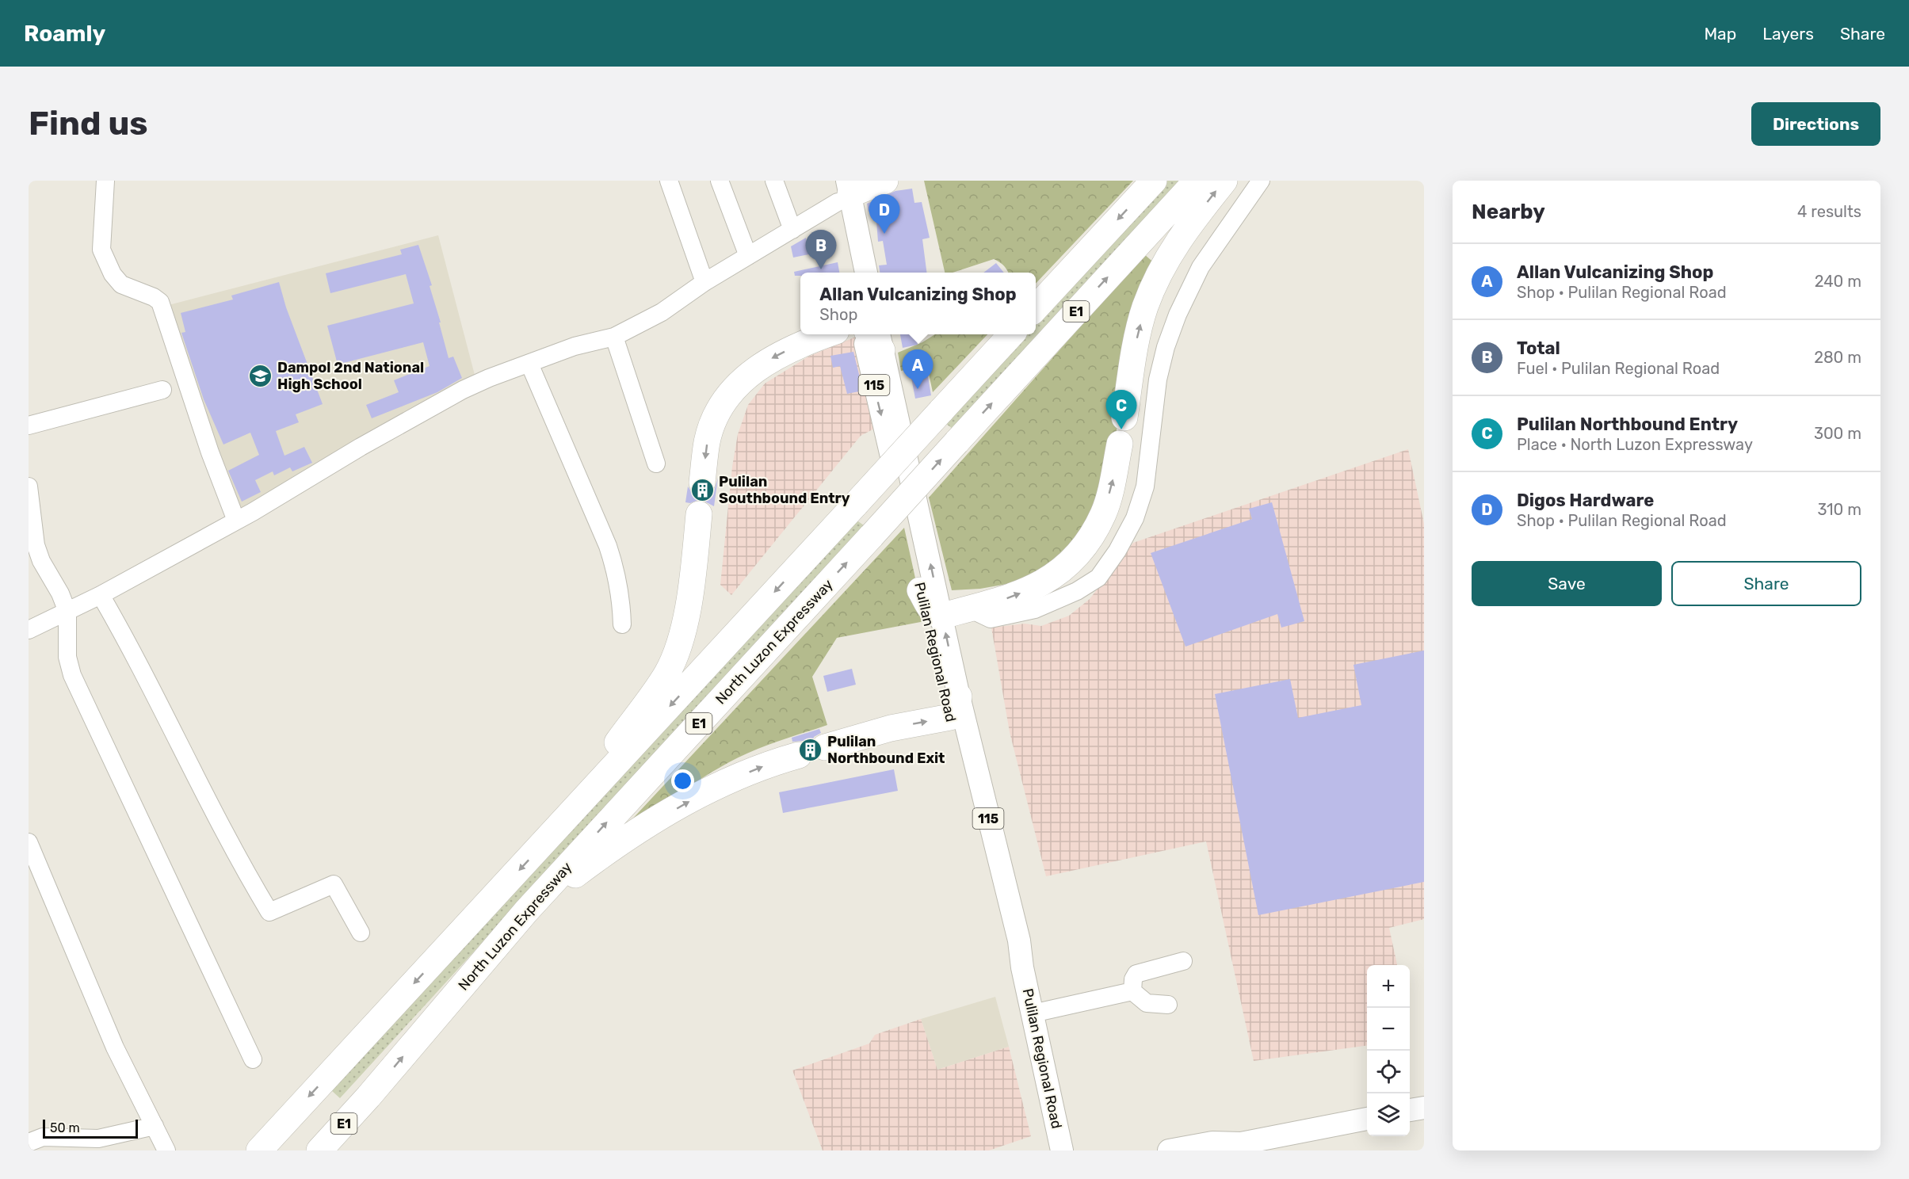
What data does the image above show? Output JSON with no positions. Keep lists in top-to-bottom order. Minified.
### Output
{"streets":{"highway":["E1","North Luzon Expressway"],"main road":["115","Pulilan Regional Road"]},"places":{"school or university":["Dampol 2nd National High School"],"building":["Pulilan Southbound Entry","Pulilan Northbound Exit"]},"scale_bar":"50 m","page":{"header":"Roamly","nav":["Map","Layers","Share"],"buttons":["Directions",["Save","Share"]],"title":"Find us","heading":["Nearby","4 results"],"pins":["D","B","A","C"],"list":[{"mark":"A","name":"Allan Vulcanizing Shop","note":"Shop · Pulilan Regional Road","value":"240 m"},{"mark":"B","name":"Total","note":"Fuel · Pulilan Regional Road","value":"280 m"},{"mark":"C","name":"Pulilan Northbound Entry","note":"Place · North Luzon Expressway","value":"300 m"},{"mark":"D","name":"Digos Hardware","note":"Shop · Pulilan Regional Road","value":"310 m"}],"popup":["Allan Vulcanizing Shop","Shop"],"map_buttons":["+","−"],"scale":"50 m"}}
